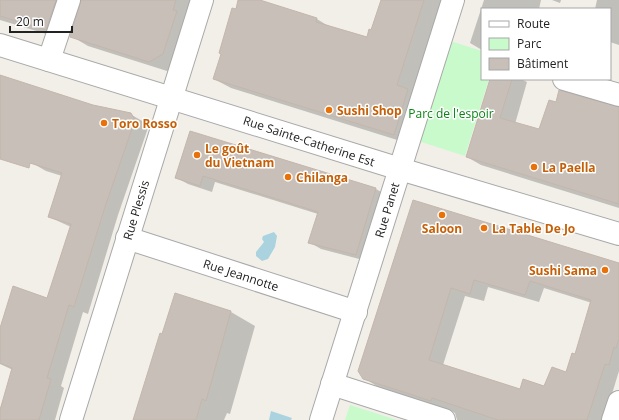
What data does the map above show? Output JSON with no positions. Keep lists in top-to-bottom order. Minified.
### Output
{"streets":{"street":["Rue Sainte-Catherine Est","Rue Plessis","Rue Panet","Rue Jeannotte"]},"crossings":[["Rue Sainte-Catherine Est","Rue Plessis"],["Rue Sainte-Catherine Est","Rue Panet"],["Rue Plessis","Rue Jeannotte"],["Rue Panet","Rue Jeannotte"]],"parks":["Parc de l'espoir"],"places":["Sushi Shop","Toro Rosso","Le goût du Vietnam","La Paella","Chilanga","Saloon","La Table De Jo","Sushi Sama"],"legend":["Route","Parc","Bâtiment"],"scale_bar":"20 m"}
